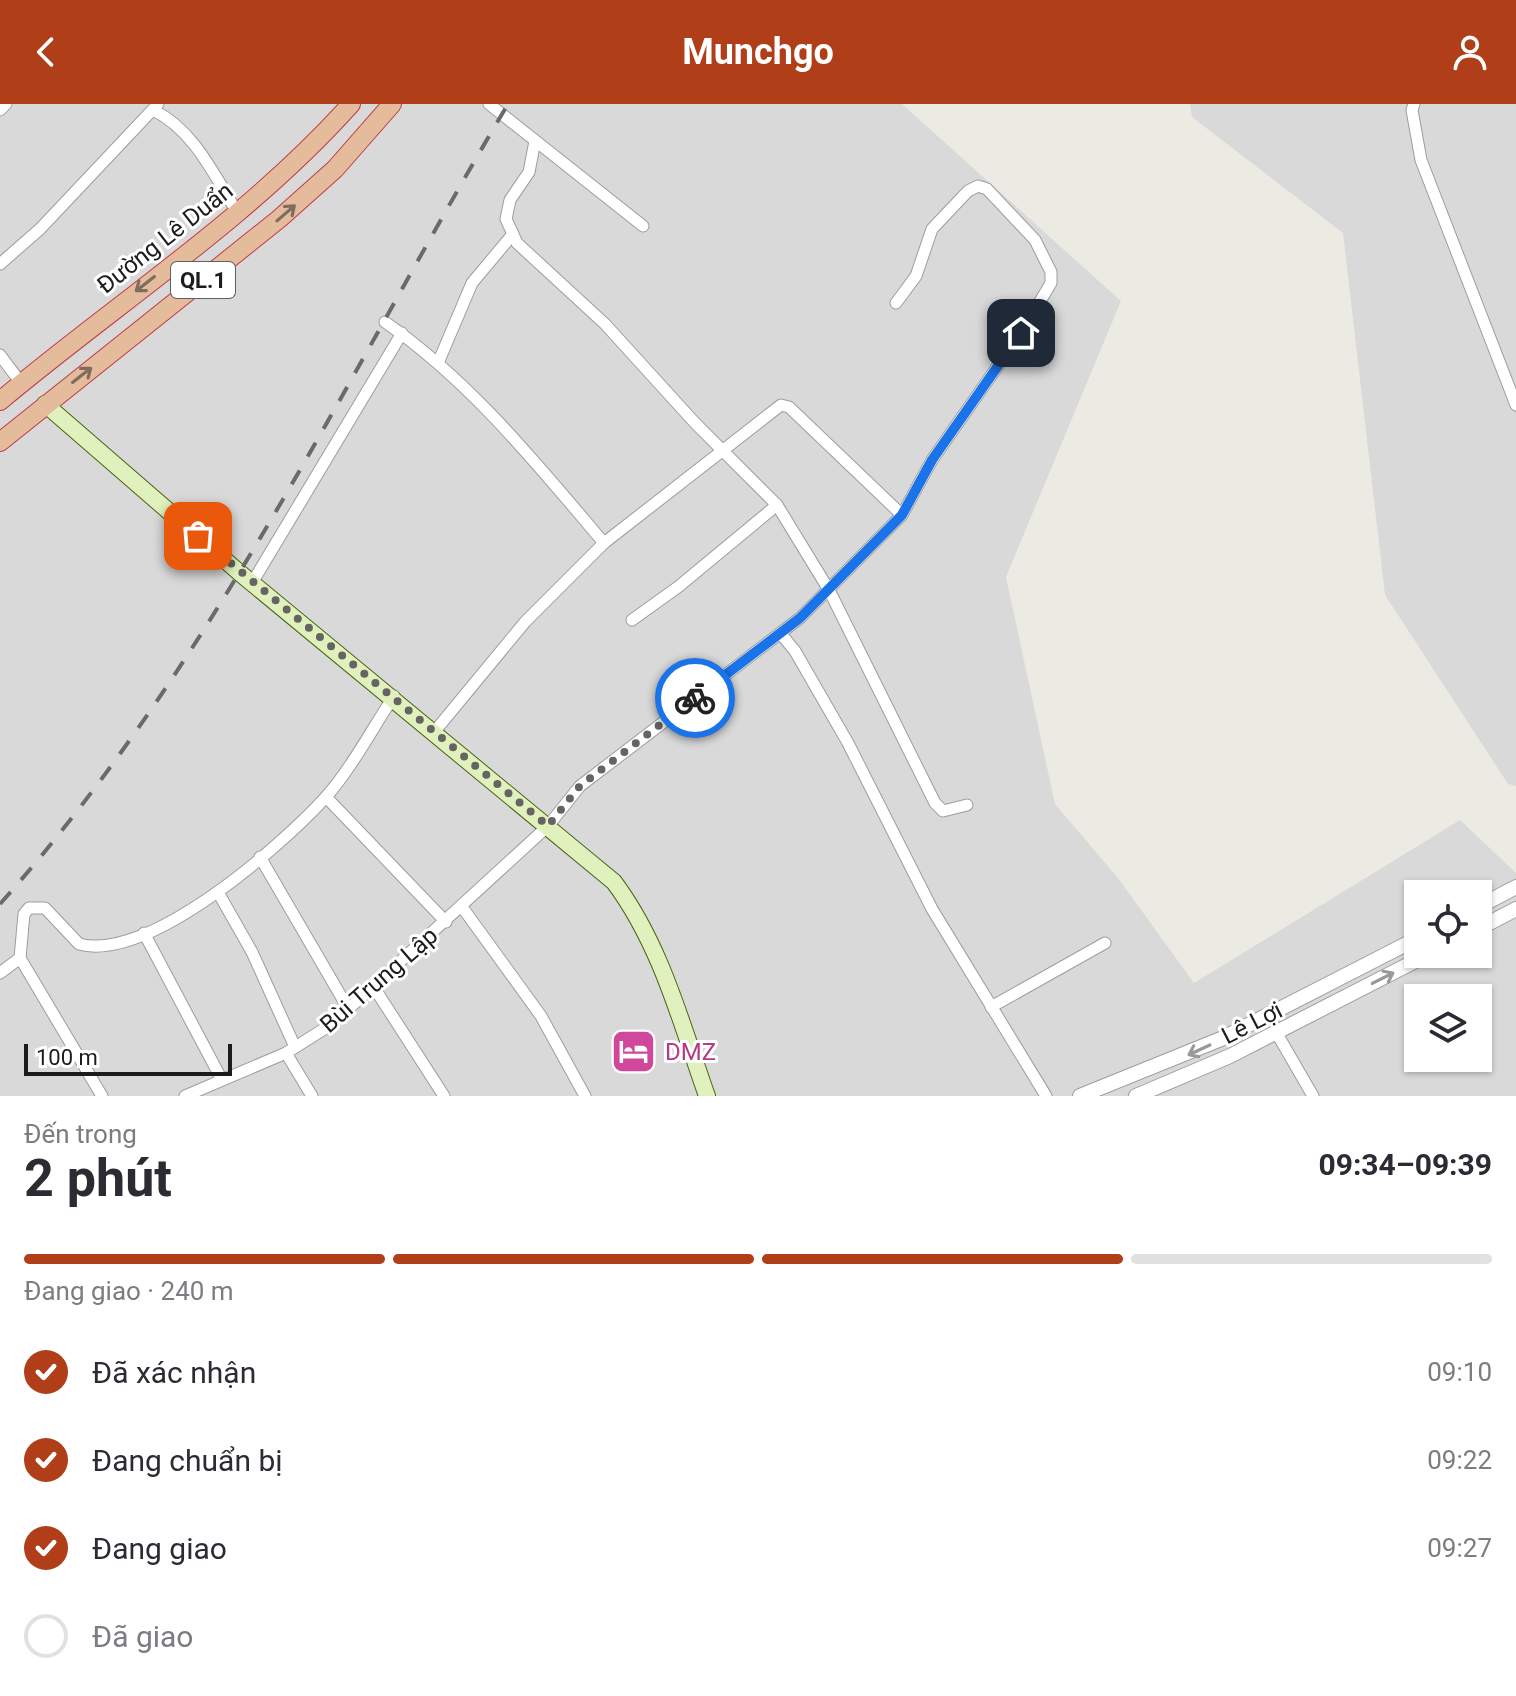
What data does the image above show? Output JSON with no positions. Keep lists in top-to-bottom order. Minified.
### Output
{"streets":{"highway":["Đường Lê Duẩn","QL.1"],"street":["Bùi Trung Lập","Lê Lợi"]},"places":{"hotel":["DMZ"]},"scale_bar":"100 m","page":{"header":"Munchgo","scale":"100 m","heading":["2 phút","Đến trong","09:34–09:39"],"bar":"Đang giao · 240 m","list":[["Đã xác nhận","09:10"],["Đang chuẩn bị","09:22"],["Đang giao","09:27"],"Đã giao"]}}
